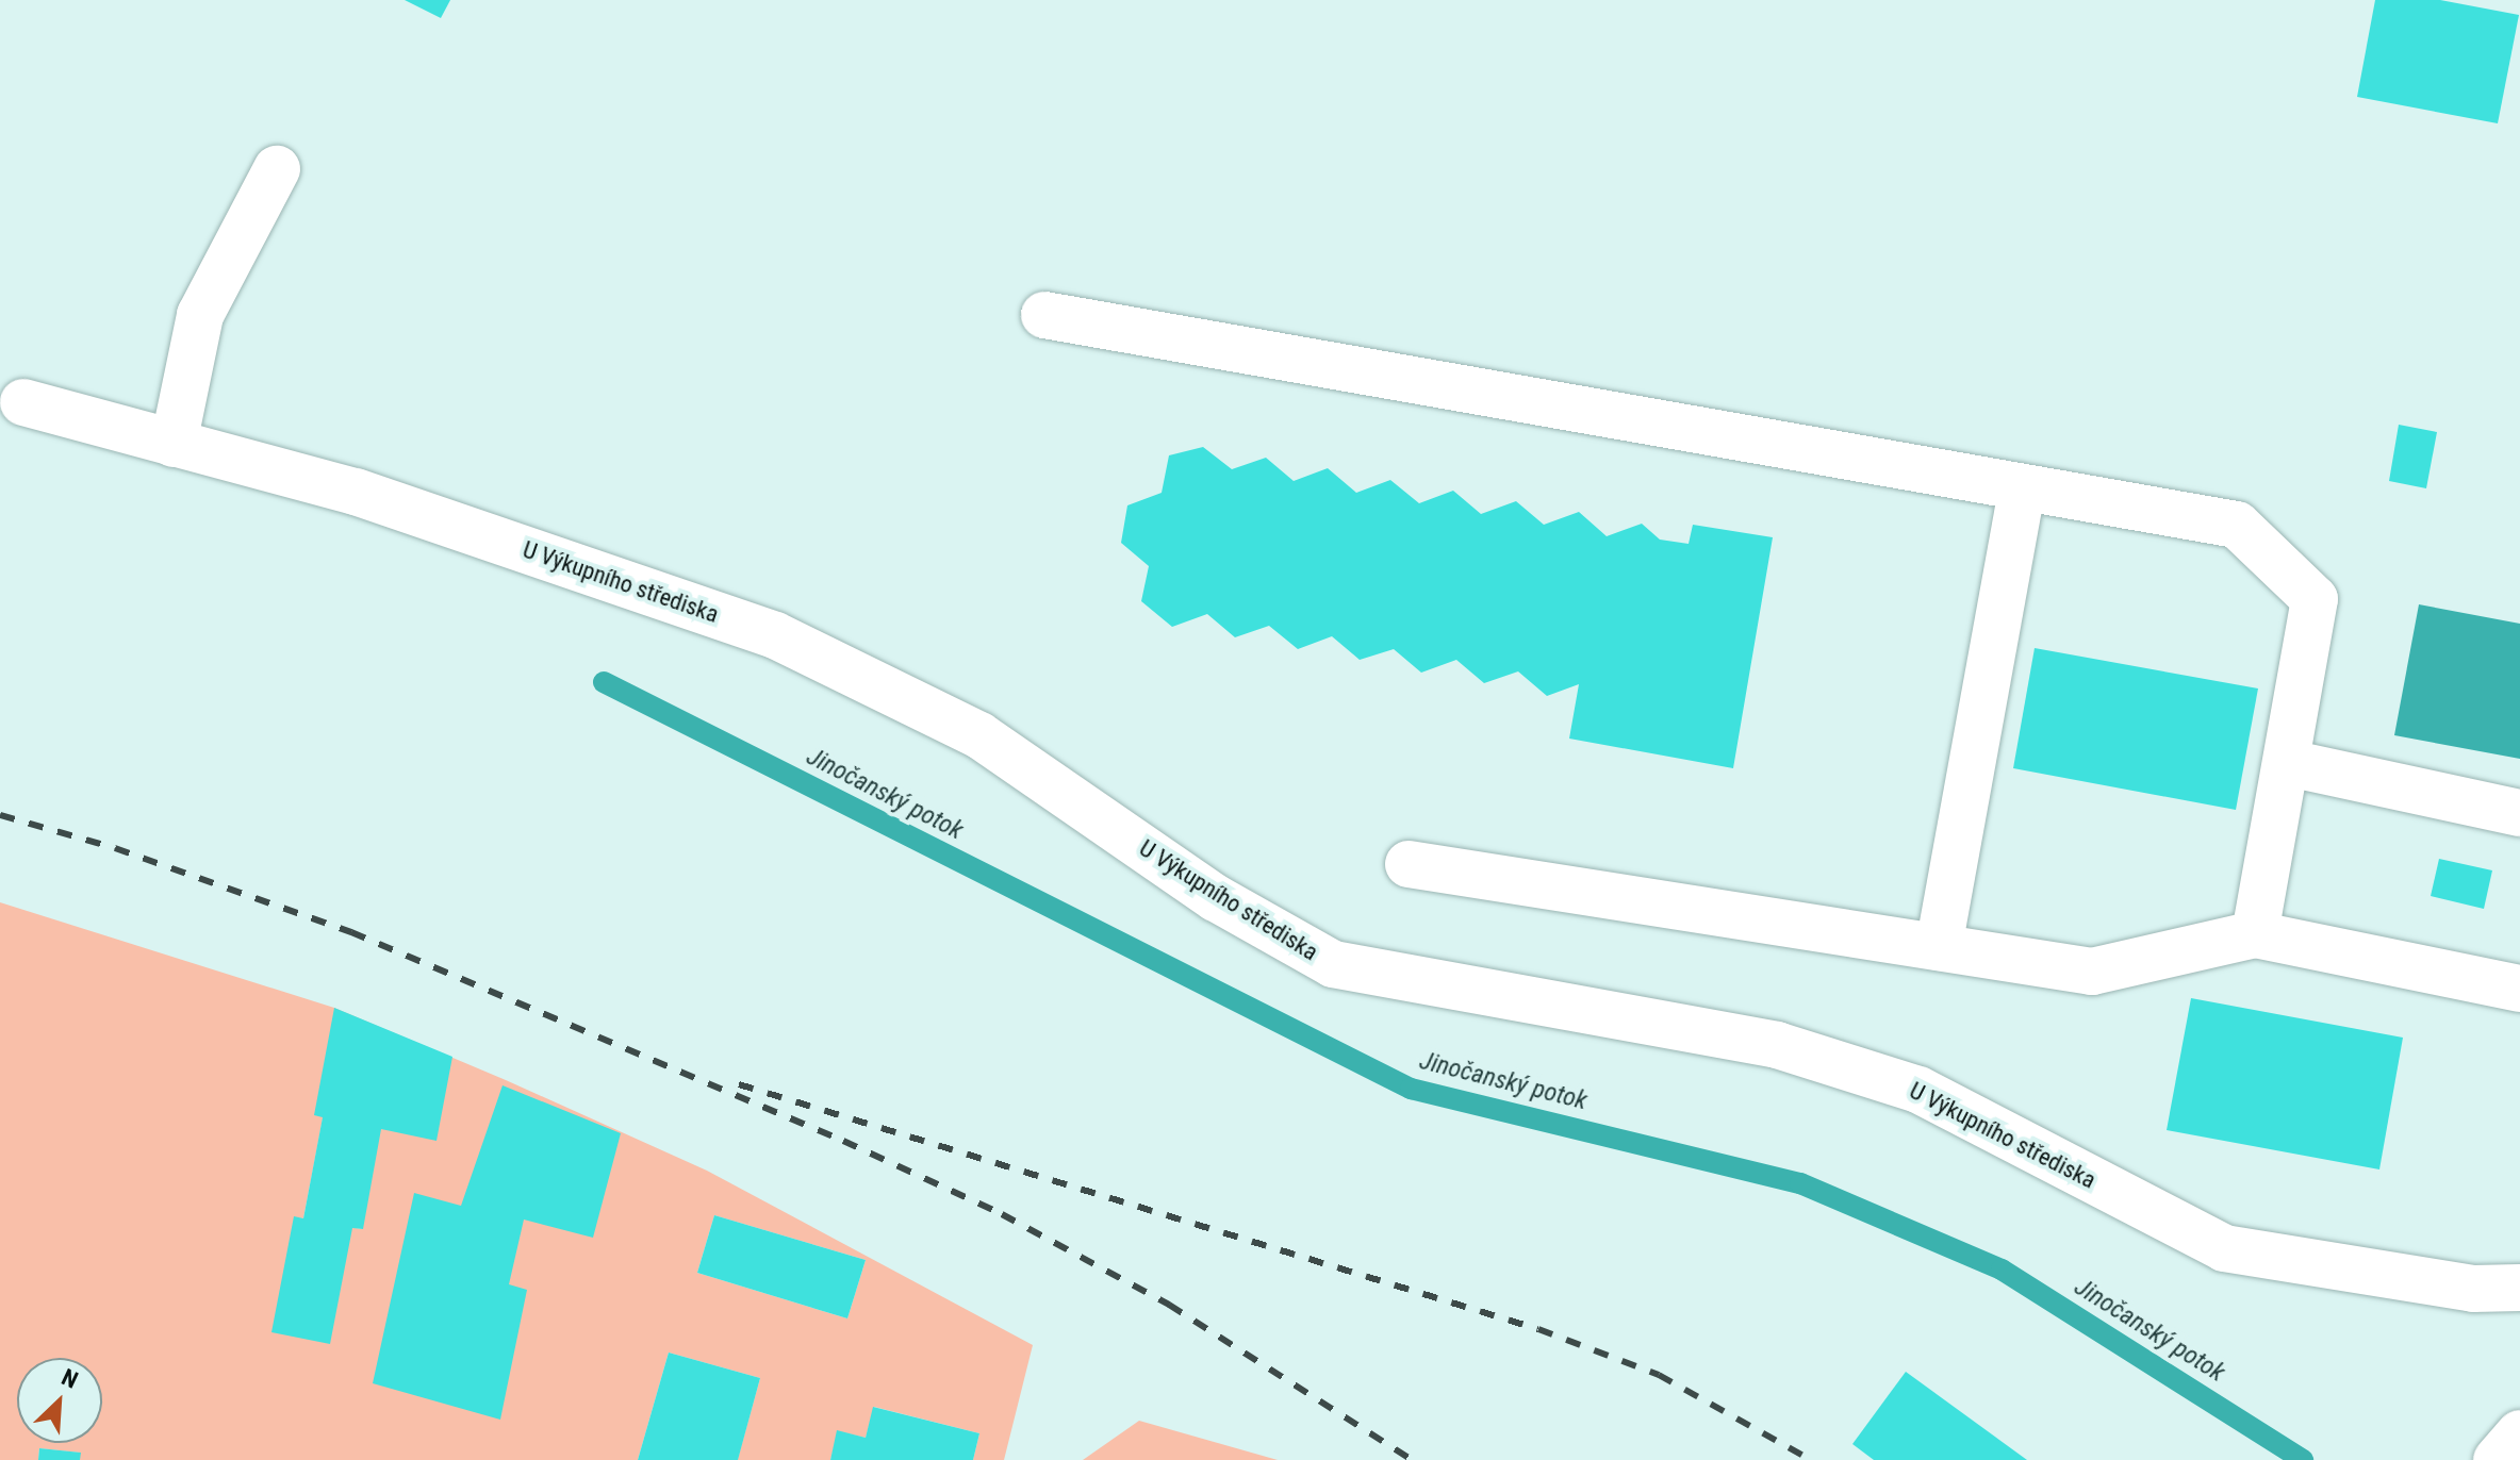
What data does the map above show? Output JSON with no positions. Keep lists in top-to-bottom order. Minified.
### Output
{"streets":{"street":["U Výkupního střediska"]},"water":["Jinočanský potok"],"north":"top right"}
